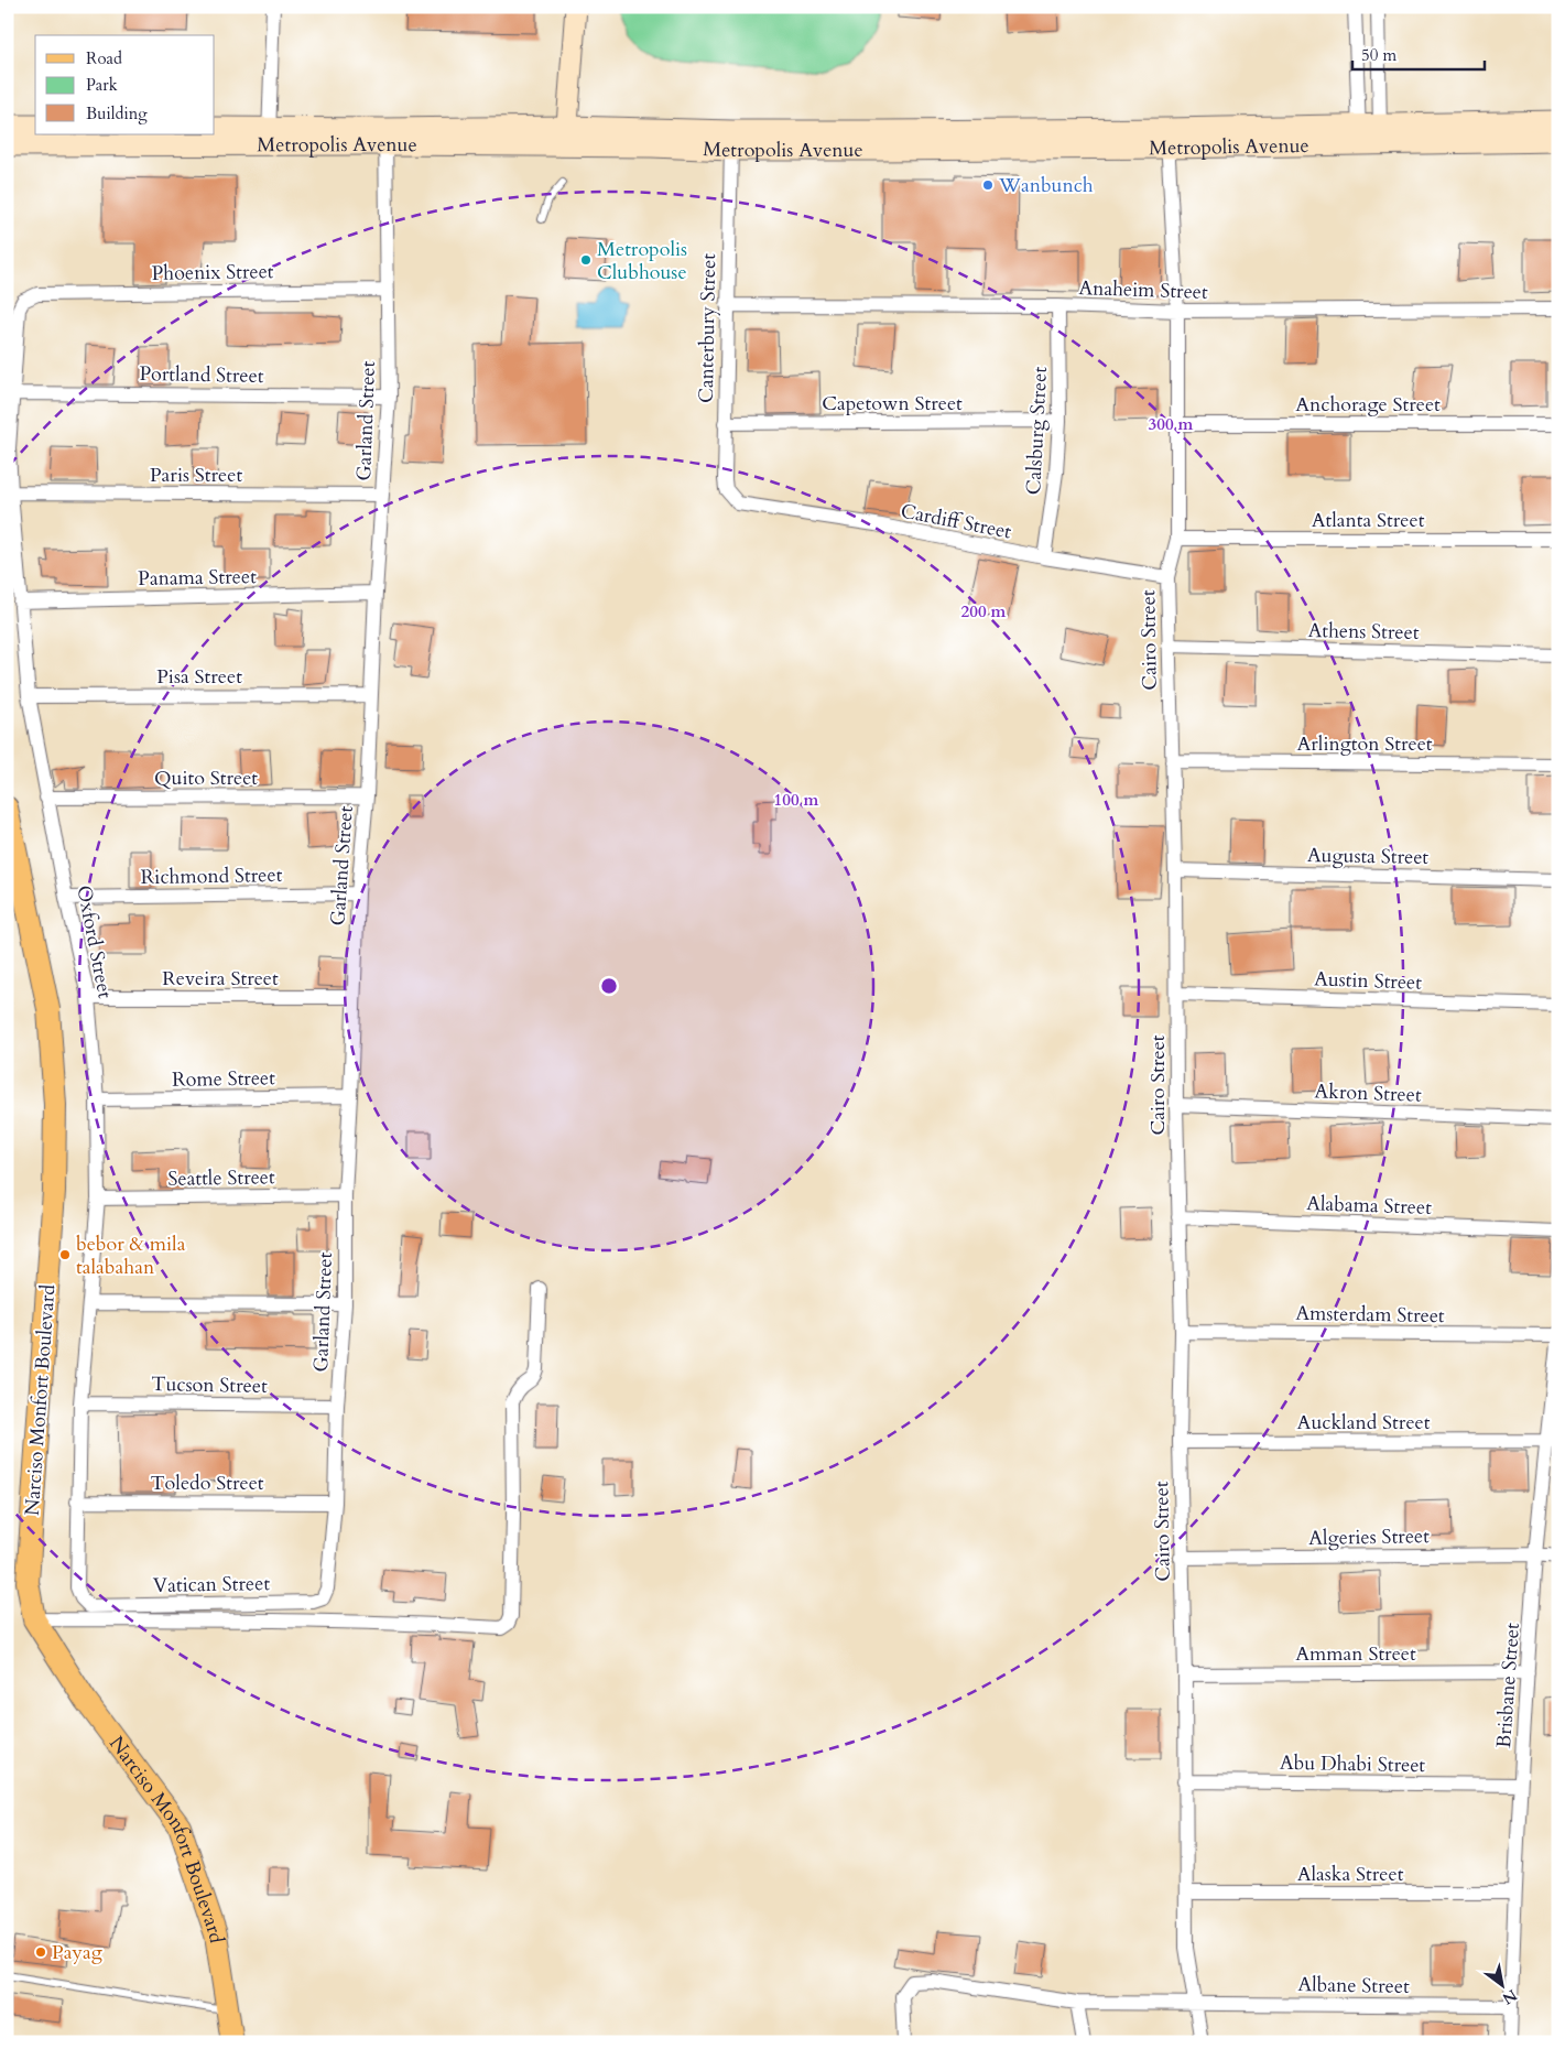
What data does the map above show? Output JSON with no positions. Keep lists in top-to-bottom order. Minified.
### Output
{"streets":{"main road":["Metropolis Avenue","Narciso Monfort Boulevard"],"street":["Phoenix Street","Anaheim Street","Canterbury Street","Portland Street","Capetown Street","Anchorage Street","Garland Street","Calsburg Street","Paris Street","Atlanta Street","Cardiff Street","Panama Street","Athens Street","Cairo Street","Pisa Street","Arlington Street","Quito Street","Augusta Street","Richmond Street","Oxford Street","Reveira Street","Austin Street","Rome Street","Akron Street","Seattle Street","Alabama Street","Amsterdam Street","Tucson Street","Auckland Street","Toledo Street","Algeries Street","Vatican Street","Amman Street","Brisbane Street","Abu Dhabi Street","Alaska Street","Albane Street"]},"crossings":[["Metropolis Avenue","Canterbury Street"],["Metropolis Avenue","Garland Street"],["Metropolis Avenue","Cairo Street"],["Phoenix Street","Garland Street"],["Phoenix Street","Oxford Street"],["Anaheim Street","Canterbury Street"],["Anaheim Street","Calsburg Street"],["Anaheim Street","Cairo Street"],["Canterbury Street","Capetown Street"],["Canterbury Street","Cardiff Street"],["Portland Street","Garland Street"],["Portland Street","Oxford Street"],["Capetown Street","Calsburg Street"],["Anchorage Street","Cairo Street"],["Garland Street","Paris Street"],["Garland Street","Panama Street"],["Garland Street","Pisa Street"],["Garland Street","Quito Street"],["Garland Street","Richmond Street"],["Garland Street","Reveira Street"],["Garland Street","Rome Street"],["Garland Street","Seattle Street"],["Garland Street","Tucson Street"],["Garland Street","Toledo Street"],["Garland Street","Vatican Street"],["Calsburg Street","Cardiff Street"],["Paris Street","Oxford Street"],["Atlanta Street","Cairo Street"],["Cardiff Street","Cairo Street"],["Panama Street","Oxford Street"],["Athens Street","Cairo Street"],["Cairo Street","Arlington Street"],["Cairo Street","Augusta Street"],["Cairo Street","Austin Street"],["Cairo Street","Akron Street"],["Cairo Street","Alabama Street"],["Cairo Street","Amsterdam Street"],["Cairo Street","Auckland Street"],["Cairo Street","Algeries Street"],["Cairo Street","Amman Street"],["Cairo Street","Abu Dhabi Street"],["Cairo Street","Alaska Street"],["Cairo Street","Albane Street"],["Pisa Street","Oxford Street"],["Quito Street","Oxford Street"],["Richmond Street","Oxford Street"],["Oxford Street","Reveira Street"],["Oxford Street","Rome Street"],["Oxford Street","Seattle Street"],["Oxford Street","Tucson Street"],["Oxford Street","Toledo Street"],["Oxford Street","Vatican Street"],["Amsterdam Street","Brisbane Street"],["Auckland Street","Brisbane Street"],["Algeries Street","Brisbane Street"],["Amman Street","Brisbane Street"],["Brisbane Street","Abu Dhabi Street"],["Brisbane Street","Alaska Street"],["Brisbane Street","Albane Street"]],"places":["Wanbunch","Metropolis Clubhouse","bebor & mila talabahan","Payag"],"legend":["Road","Park","Building"],"scale_bar":"50 m","north":"bottom right","rings":["300 m","200 m","100 m"]}
